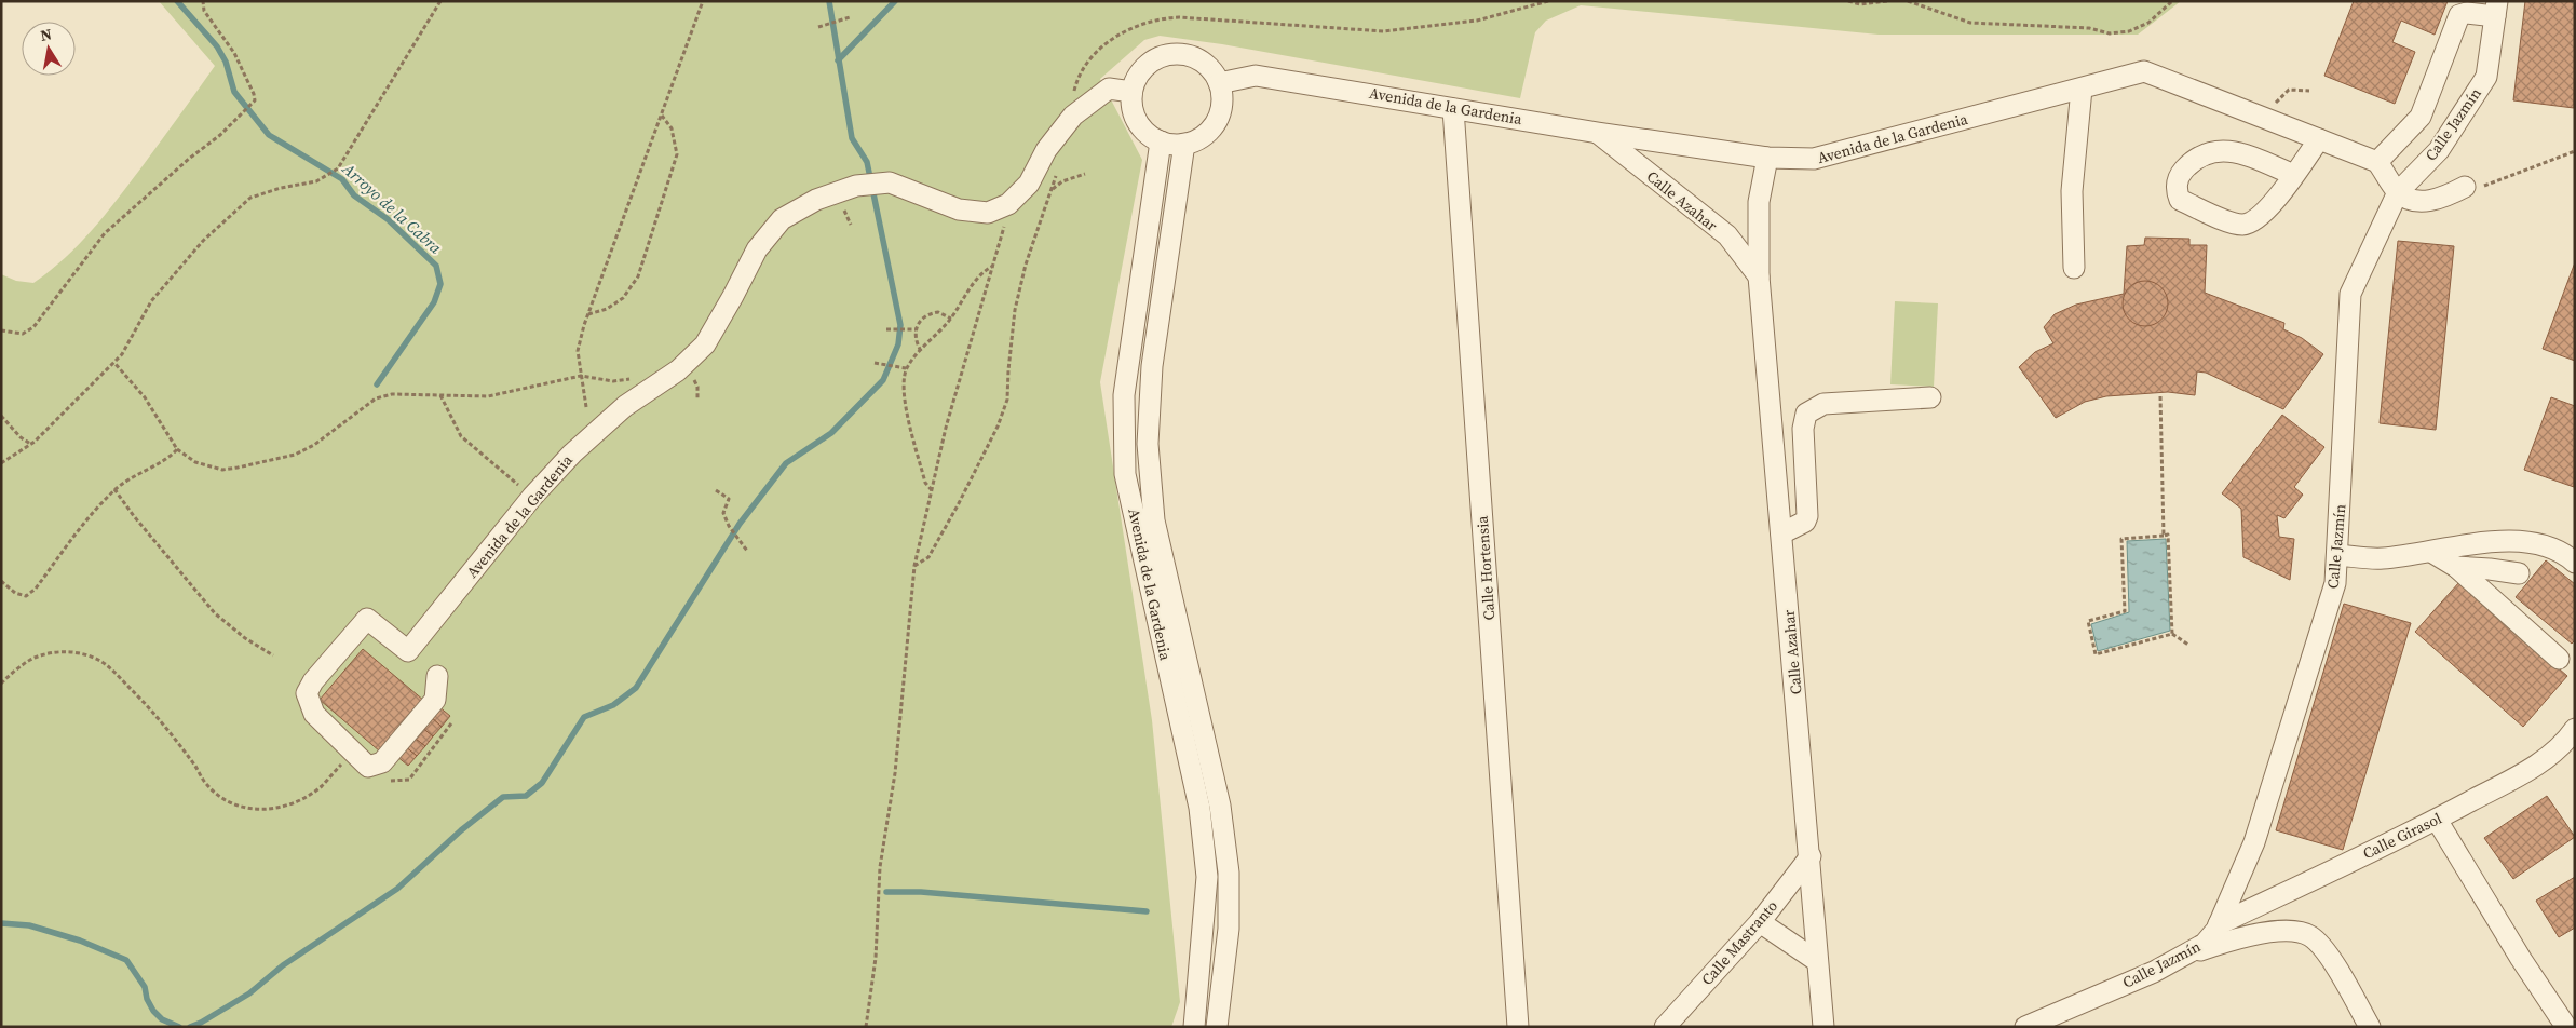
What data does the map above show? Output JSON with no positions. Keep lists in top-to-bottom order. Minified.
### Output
{"streets":{"street":["Avenida de la Gardenia","Calle Jazmín","Calle Azahar","Calle Hortensia","Calle Girasol","Calle Mastranto"]},"crossings":[["Avenida de la Gardenia","Calle Azahar"],["Avenida de la Gardenia","Calle Hortensia"],["Calle Jazmín","Calle Girasol"],["Calle Azahar","Calle Mastranto"]],"water":["Arroyo de la Cabra"],"north":"top"}
